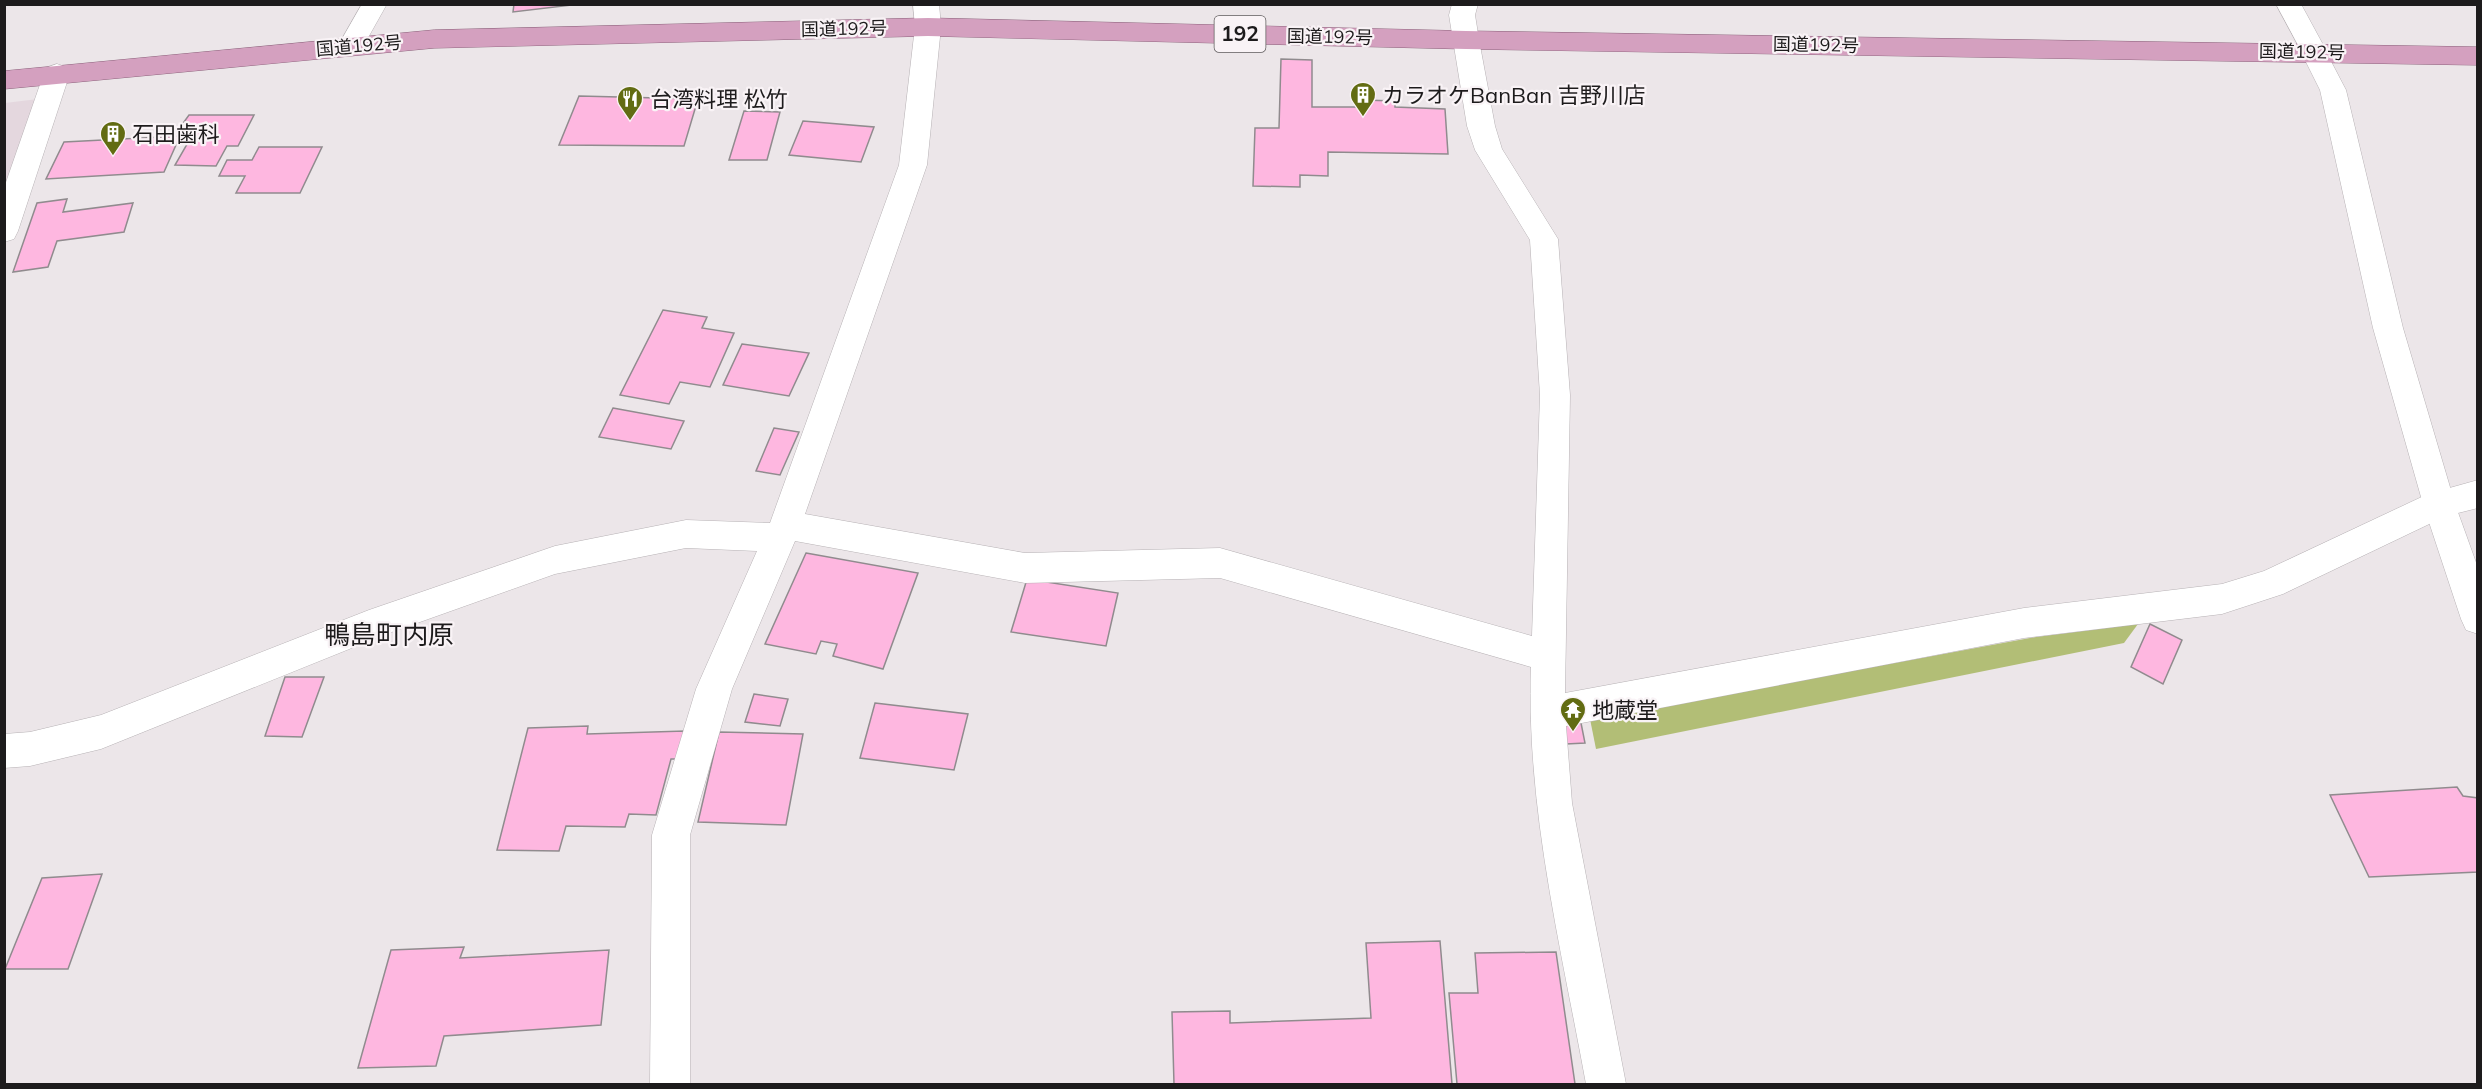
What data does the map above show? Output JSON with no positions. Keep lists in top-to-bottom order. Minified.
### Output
{"streets":{"highway":["国道192号","192"]},"districts":["鴨島町内原"],"places":{"building":["カラオケBanBan 吉野川店","石田歯科"],"restaurant":["台湾料理 松竹"],"temple":["地蔵堂"]}}
